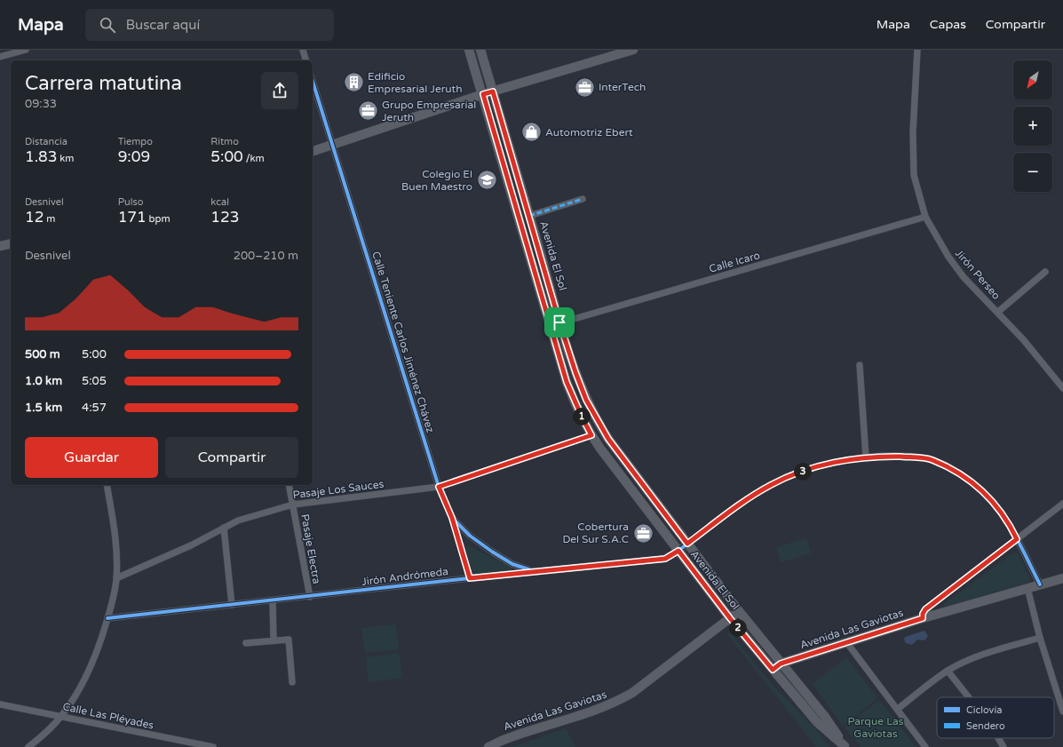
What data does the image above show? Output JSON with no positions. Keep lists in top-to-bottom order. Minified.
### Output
{"streets":{"main road":["Avenida El Sol","Avenida Las Gaviotas"],"street":["Calle Icaro","Jirón Perseo","Calle Teniente Carlos Jiménez Chávez","Pasaje Los Sauces","Pasaje Electra","Jirón Andrómeda","Calle Las Pléyades"]},"crossings":[["Avenida El Sol","Calle Icaro"],["Avenida El Sol","Pasaje Los Sauces"],["Avenida El Sol","Jirón Andrómeda"],["Avenida El Sol","Avenida Las Gaviotas"],["Calle Icaro","Jirón Perseo"],["Calle Teniente Carlos Jiménez Chávez","Pasaje Los Sauces"],["Calle Teniente Carlos Jiménez Chávez","Jirón Andrómeda"],["Pasaje Los Sauces","Pasaje Electra"],["Pasaje Electra","Jirón Andrómeda"],["Jirón Andrómeda","Avenida Las Gaviotas"]],"parks":["Parque Las Gaviotas"],"places":{"building":["Edificio Empresarial Jeruth"],"office":["InterTech","Grupo Empresarial Jeruth","Cobertura Del Sur S.A.C"],"shop":["Automotriz Ebert"],"school or university":["Colegio El Buen Maestro"]},"legend":["Ciclovía","Sendero"],"north":"bottom left","page":{"header":"Mapa","search":"Buscar aquí","nav":["Mapa","Capas","Compartir"],"map_buttons":["+","−"],"heading":["Carrera matutina","09:33"],"stats":[["Distancia","1.83 km"],["Tiempo","9:09"],["Ritmo","5:00 /km"],["Desnivel","12 m"],["Pulso","171 bpm"],["kcal","123"]],"chart":["Desnivel","200–210 m"],"list":[{"name":"500 m","note":"5:00"},{"name":"1.0 km","note":"5:05"},{"name":"1.5 km","note":"4:57"}],"pins":["1","3","2"],"buttons":["Guardar","Compartir"]}}
